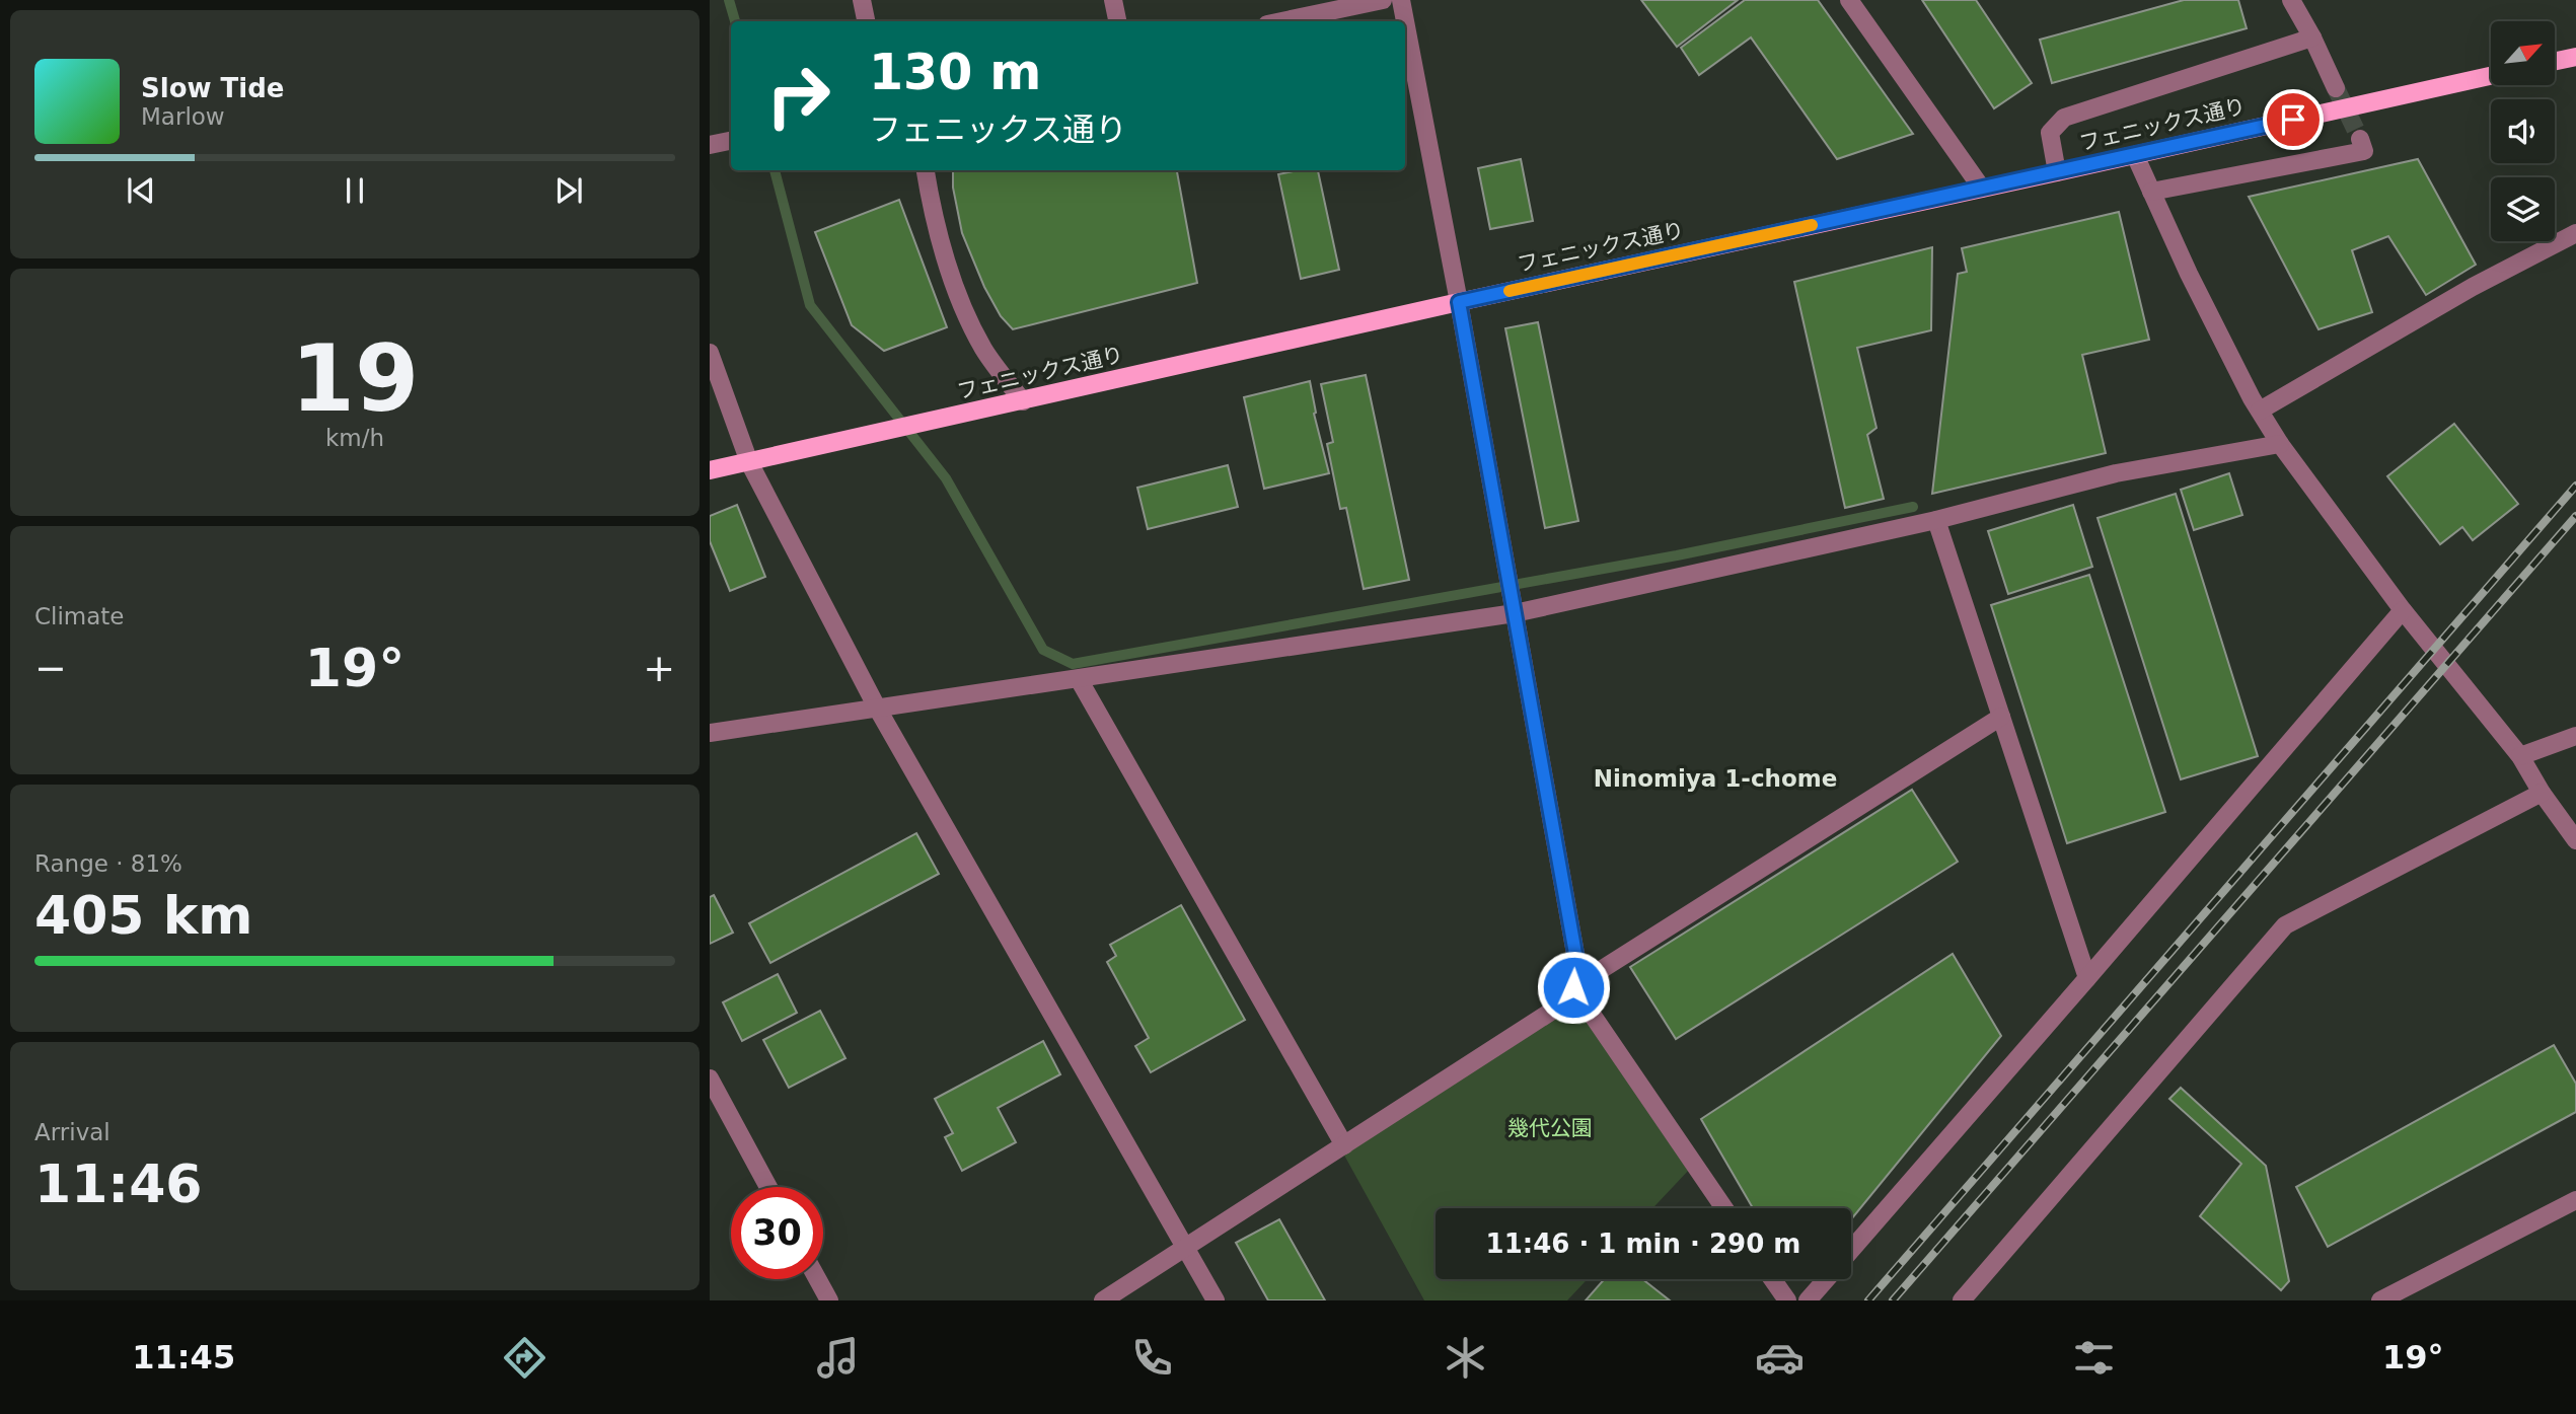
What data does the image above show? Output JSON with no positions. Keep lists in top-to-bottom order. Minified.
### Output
{"streets":{"main road":["フェニックス通り"]},"districts":["Ninomiya 1-chome"],"parks":["幾代公園"],"north":"top right","page":{"turn":["130 m","フェニックス通り"],"song":["Slow Tide","Marlow"],"tile":[["19","km/h"],"Climate",["Range · 81%","405 km"],["Arrival","11:46"]],"heat":["−","19°","+"],"limit":"30","trip":"11:46 · 1 min · 290 m","tabs":["11:45","19°"]}}
